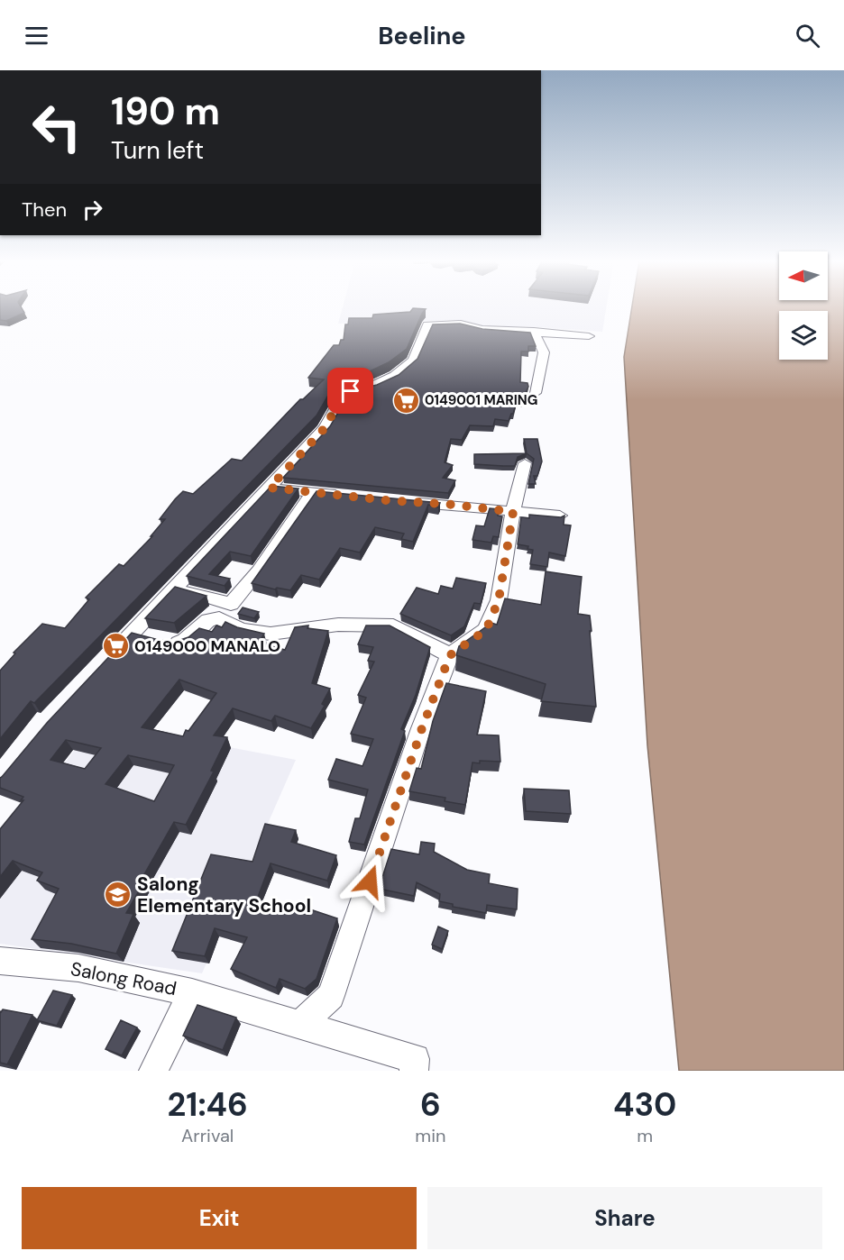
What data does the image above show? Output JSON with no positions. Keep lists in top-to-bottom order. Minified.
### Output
{"streets":{"street":["Salong Road"]},"places":{"supermarket":["0149001 MARING","0149000 MANALO"],"school or university":["Salong Elementary School"]},"north":"left","page":{"header":"Beeline","turn":["190 m","Turn left"],"then":"Then","eta":["21:46","Arrival","6","min","430","m"],"buttons":["Exit","Share"]}}
